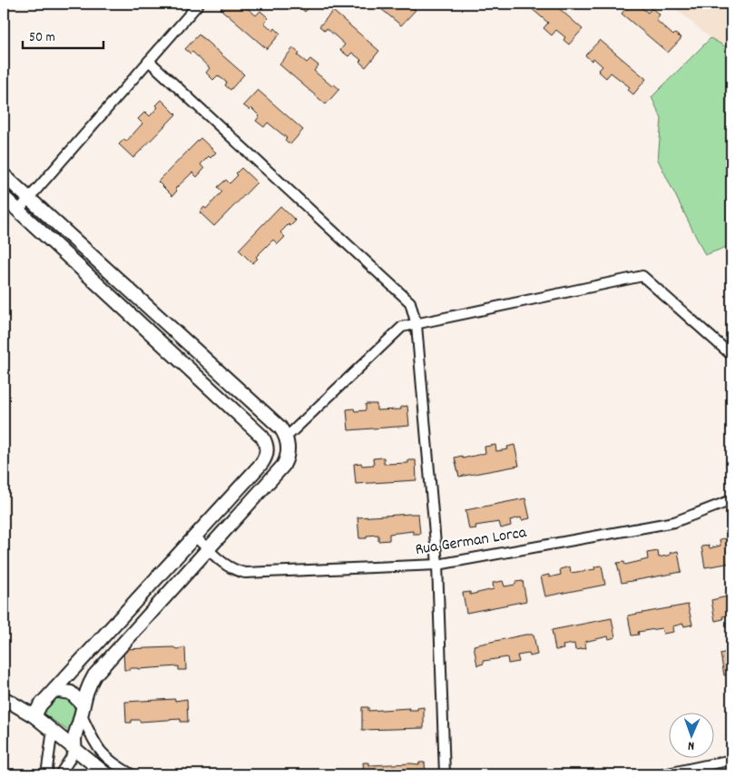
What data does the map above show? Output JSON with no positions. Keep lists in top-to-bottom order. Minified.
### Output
{"streets":{"street":["Rua German Lorca"]},"scale_bar":"50 m","north":"bottom"}
